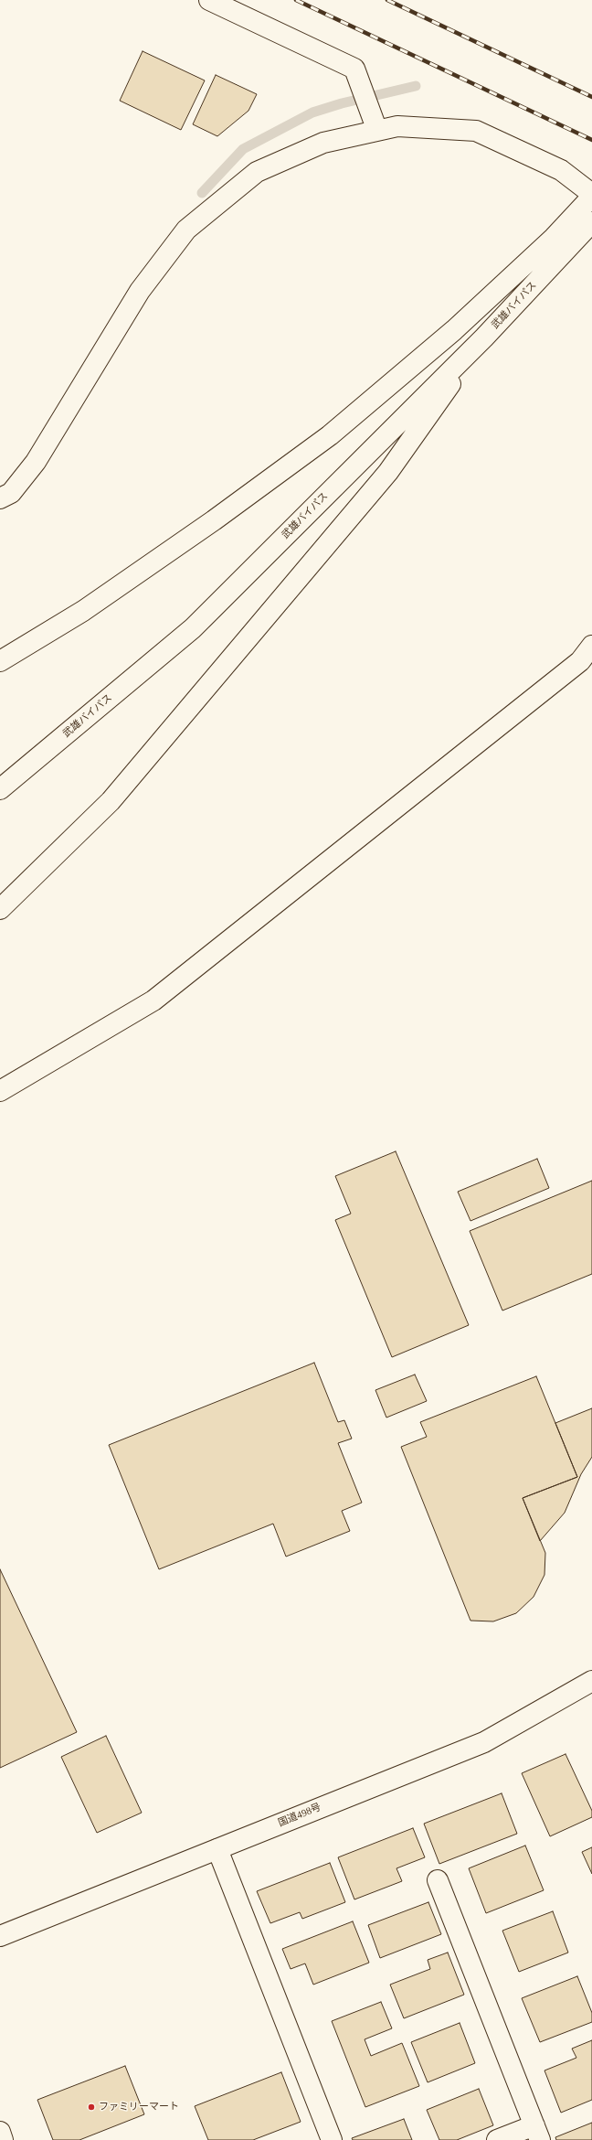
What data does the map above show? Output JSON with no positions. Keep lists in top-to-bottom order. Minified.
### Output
{"streets":{"main road":["武雄バイパス","国道498号"]},"places":["ファミリーマート"]}
